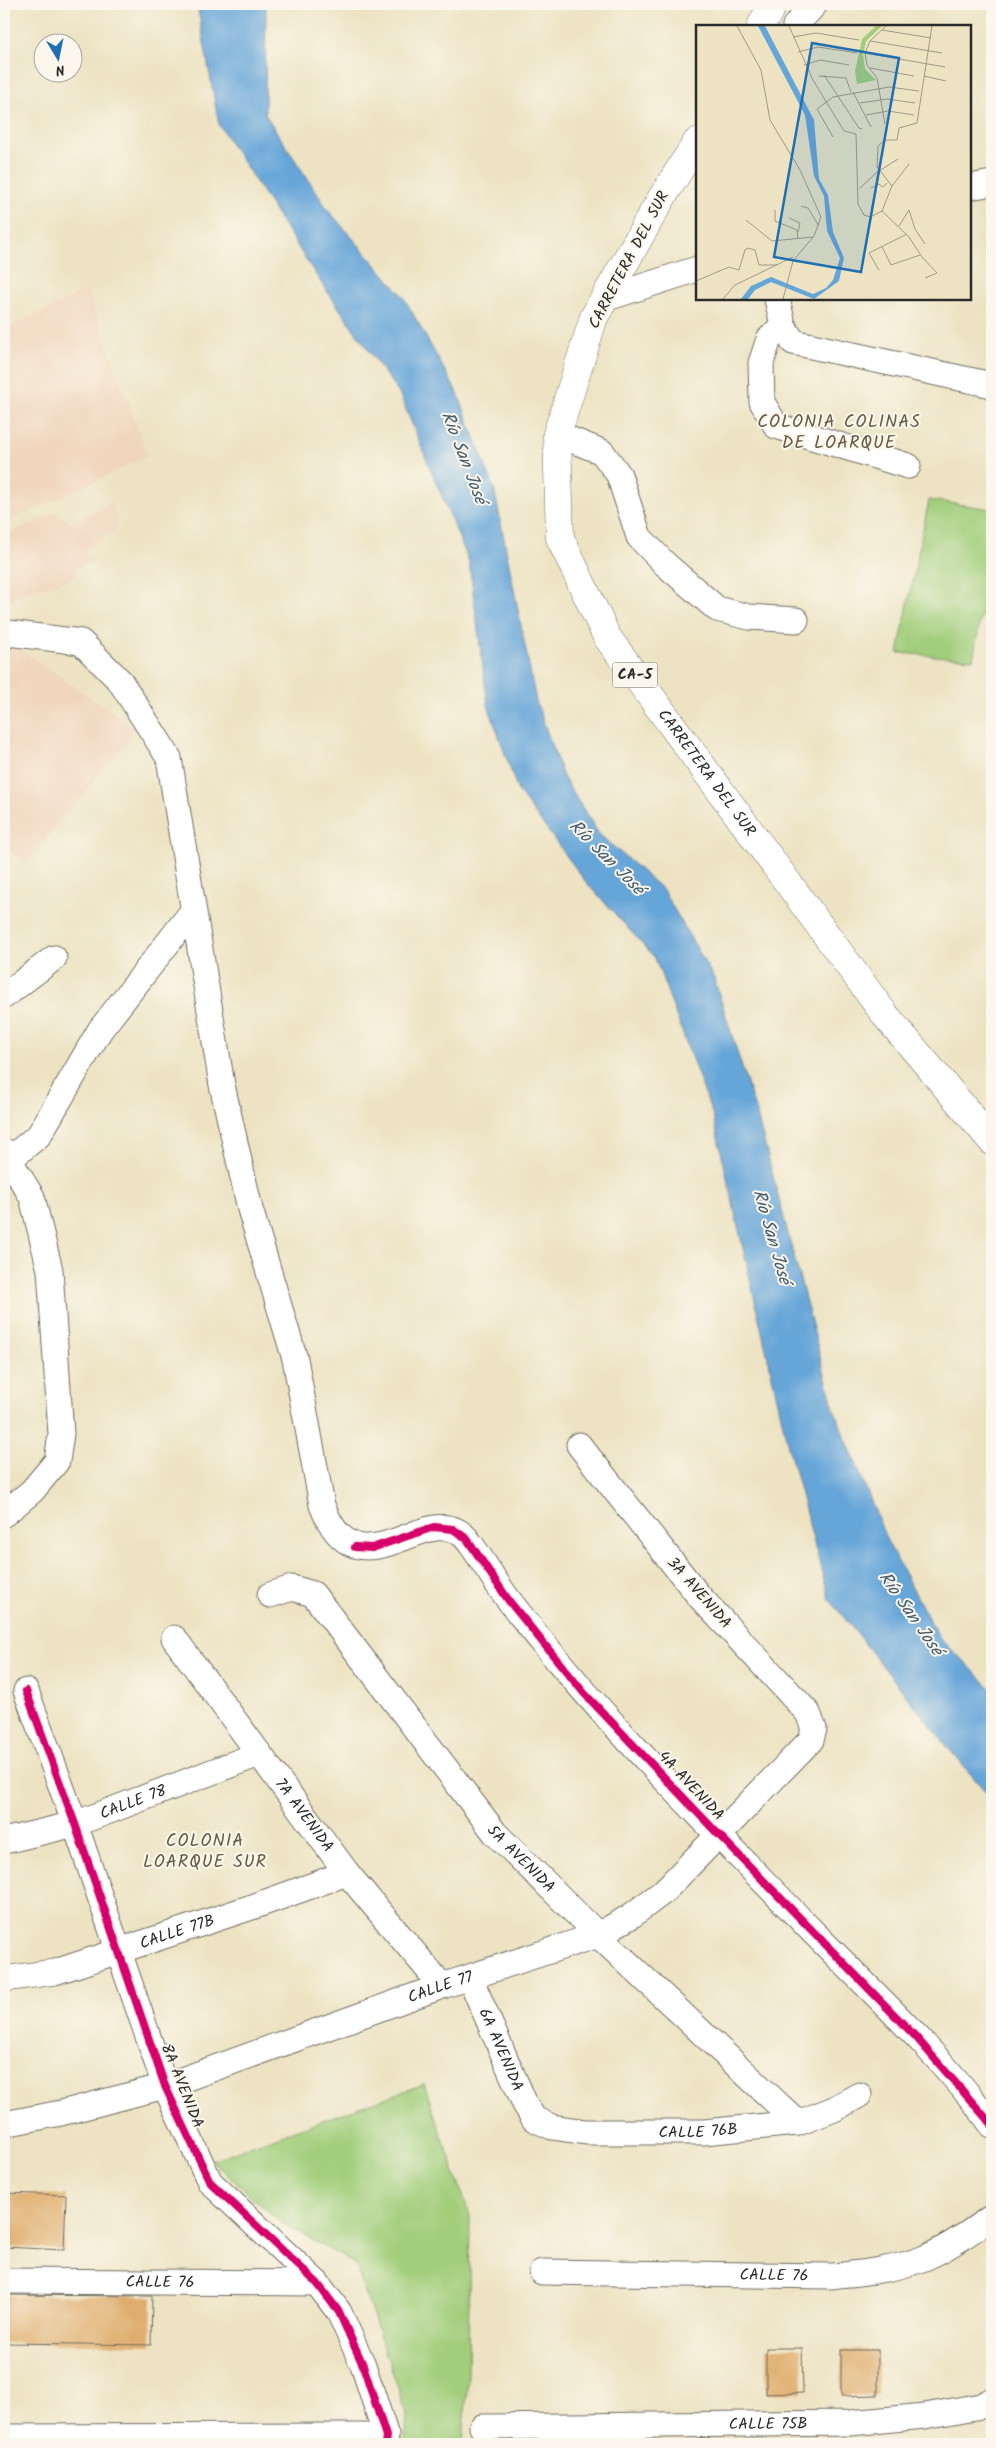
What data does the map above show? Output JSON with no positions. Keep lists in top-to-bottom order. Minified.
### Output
{"streets":{"highway":["CARRETERA DEL SUR","CA-5"],"street":["3A AVENIDA","4A AVENIDA","CALLE 78","7A AVENIDA","5A AVENIDA","CALLE 77B","CALLE 77","6A AVENIDA","8A AVENIDA","CALLE 76B","CALLE 76","CALLE 75B"]},"crossings":[["3A AVENIDA","CALLE 77"],["4A AVENIDA","CALLE 77"],["CALLE 78","7A AVENIDA"],["CALLE 78","8A AVENIDA"],["7A AVENIDA","CALLE 77B"],["7A AVENIDA","CALLE 77"],["5A AVENIDA","CALLE 77"],["5A AVENIDA","CALLE 76B"],["CALLE 77B","8A AVENIDA"],["CALLE 77","6A AVENIDA"],["CALLE 77","8A AVENIDA"],["6A AVENIDA","CALLE 76B"],["8A AVENIDA","CALLE 76"]],"districts":["COLONIA COLINAS DE LOARQUE","COLONIA LOARQUE SUR"],"water":["Río San José"],"north":"bottom"}
